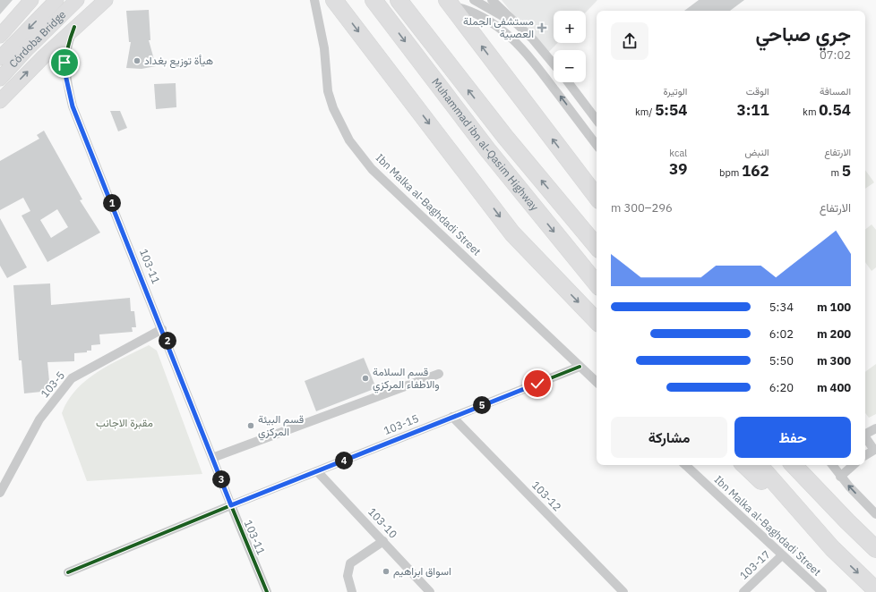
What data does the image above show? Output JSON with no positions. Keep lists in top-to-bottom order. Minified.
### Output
{"streets":{"highway":["Muhammad ibn al-Qasim Highway"],"main road":["Córdoba Bridge"],"street":["Ibn Malka al-Baghdadi Street","103-11","103-5","103-15","103-12","103-10","103-17"]},"crossings":[["Ibn Malka al-Baghdadi Street","103-15"],["Ibn Malka al-Baghdadi Street","103-17"],["103-11","103-5"],["103-11","103-15"],["103-15","103-12"],["103-15","103-10"]],"parks":["مقبرة الاجانب"],"places":{"health":["مستشفى الجملة العصبية"],"other":["هيأة توزيع بغداد","قسم السلامة والاطفاء المركزي","قسم البيئة المركزي","اسواق ابراهيم"]},"page":{"map_buttons":["+","−"],"heading":["جري صباحي","07:02"],"stats":[["المسافة","0.54 km"],["الوقت","3:11"],["الوتيرة","5:54 /km"],["الارتفاع","5 m"],["النبض","162 bpm"],["kcal","39"]],"chart":["الارتفاع","296–300 m"],"pins":["1","2","5","4","3"],"list":[{"name":"100 m","note":"5:34"},{"name":"200 m","note":"6:02"},{"name":"300 m","note":"5:50"},{"name":"400 m","note":"6:20"}],"buttons":["حفظ","مشاركة"]}}
